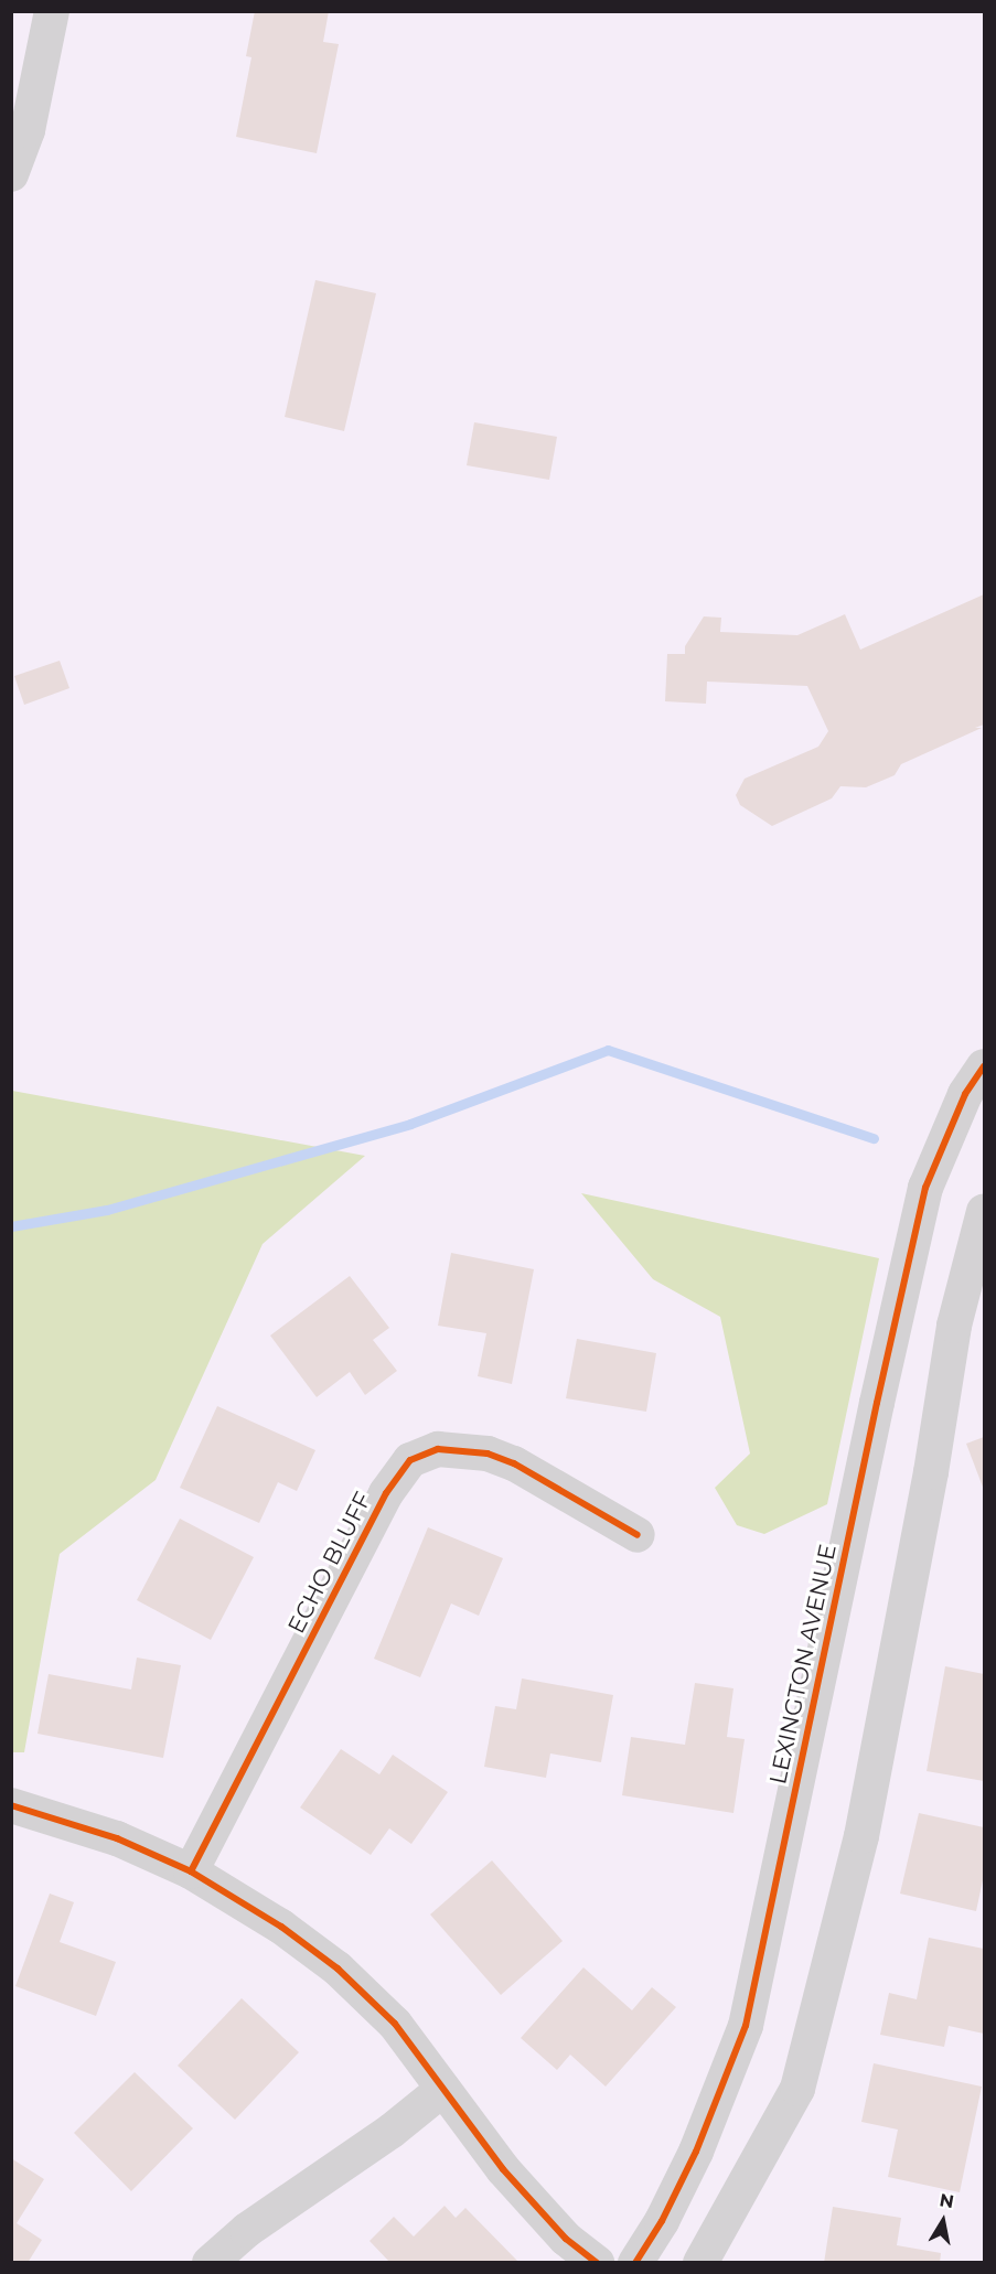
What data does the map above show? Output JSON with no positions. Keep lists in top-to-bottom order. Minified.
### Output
{"streets":{"street":["ECHO BLUFF","LEXINGTON AVENUE"]},"north":"top"}
